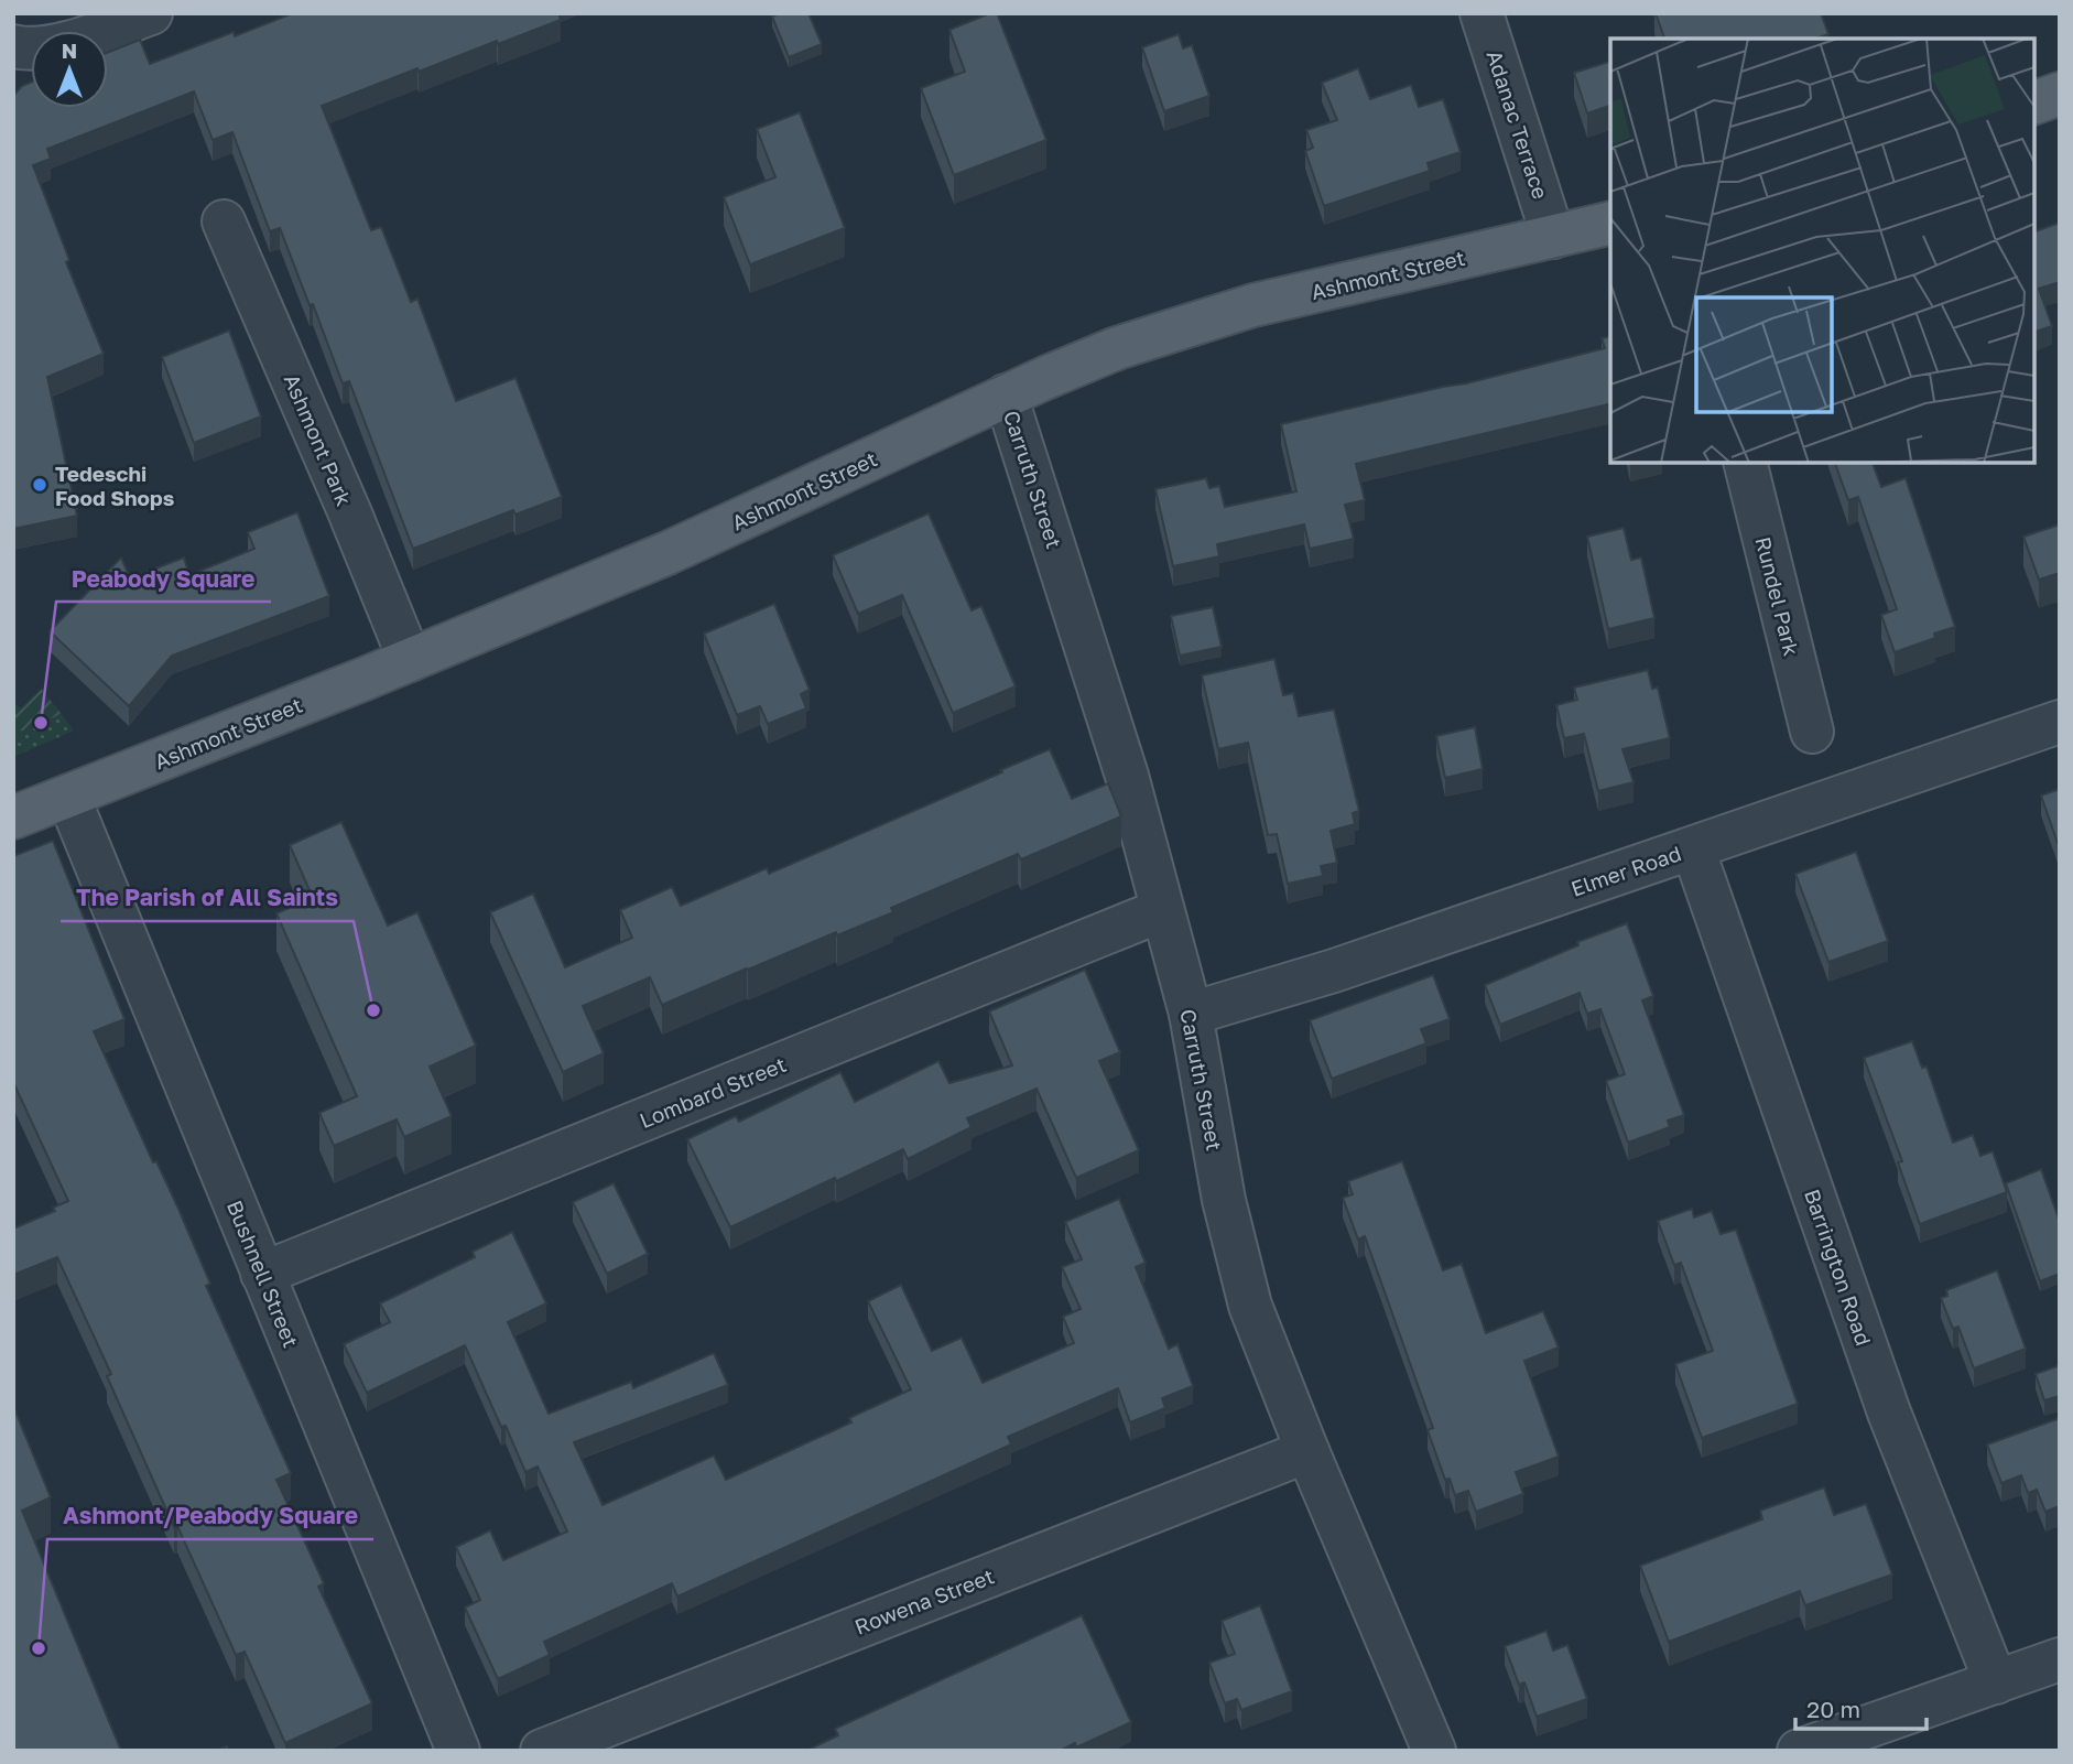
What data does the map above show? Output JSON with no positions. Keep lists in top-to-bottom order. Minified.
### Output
{"streets":{"main road":["Ashmont Street"],"street":["Adanac Terrace","Ashmont Park","Carruth Street","Rundel Park","Elmer Road","Lombard Street","Barrington Road","Bushnell Street","Rowena Street"]},"crossings":[["Adanac Terrace","Ashmont Street"],["Ashmont Street","Ashmont Park"],["Ashmont Street","Carruth Street"],["Ashmont Street","Bushnell Street"],["Carruth Street","Elmer Road"],["Carruth Street","Lombard Street"],["Carruth Street","Rowena Street"],["Elmer Road","Barrington Road"],["Lombard Street","Bushnell Street"]],"places":["Tedeschi Food Shops","Peabody Square","The Parish of All Saints","Ashmont/Peabody Square"],"scale_bar":"20 m","north":"top"}
